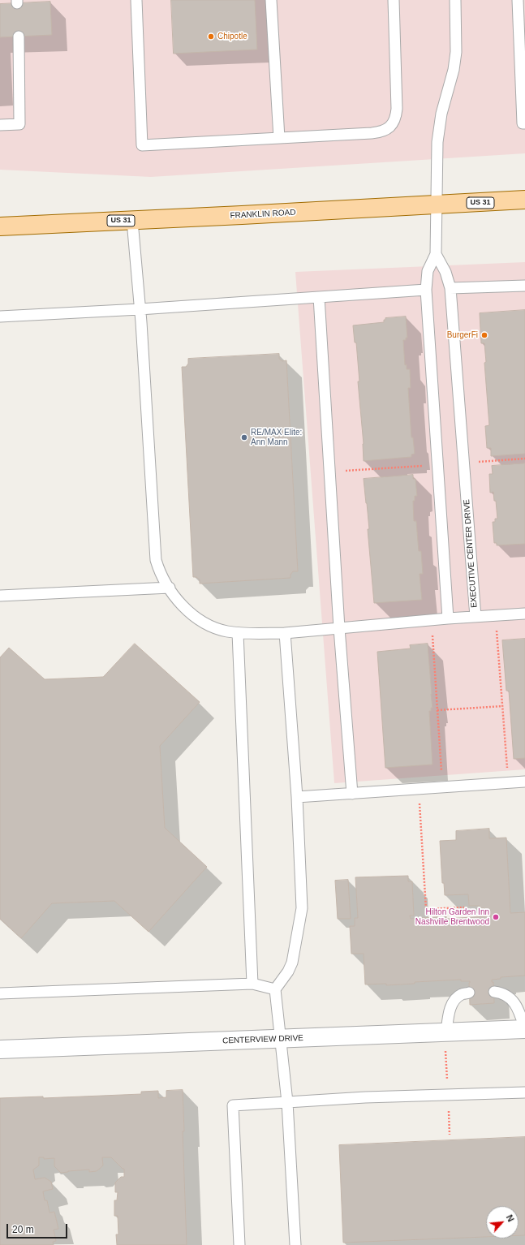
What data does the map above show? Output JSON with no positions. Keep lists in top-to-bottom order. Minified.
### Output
{"streets":{"main road":["US 31","FRANKLIN ROAD"],"street":["CENTERVIEW DRIVE"],"lane":["EXECUTIVE CENTER DRIVE"]},"crossings":[["FRANKLIN ROAD","EXECUTIVE CENTER DRIVE"]],"places":["Chipotle","BurgerFi","RE/MAX Elite: Ann Mann","Hilton Garden Inn Nashville Brentwood"],"scale_bar":"20 m","north":"top right"}
